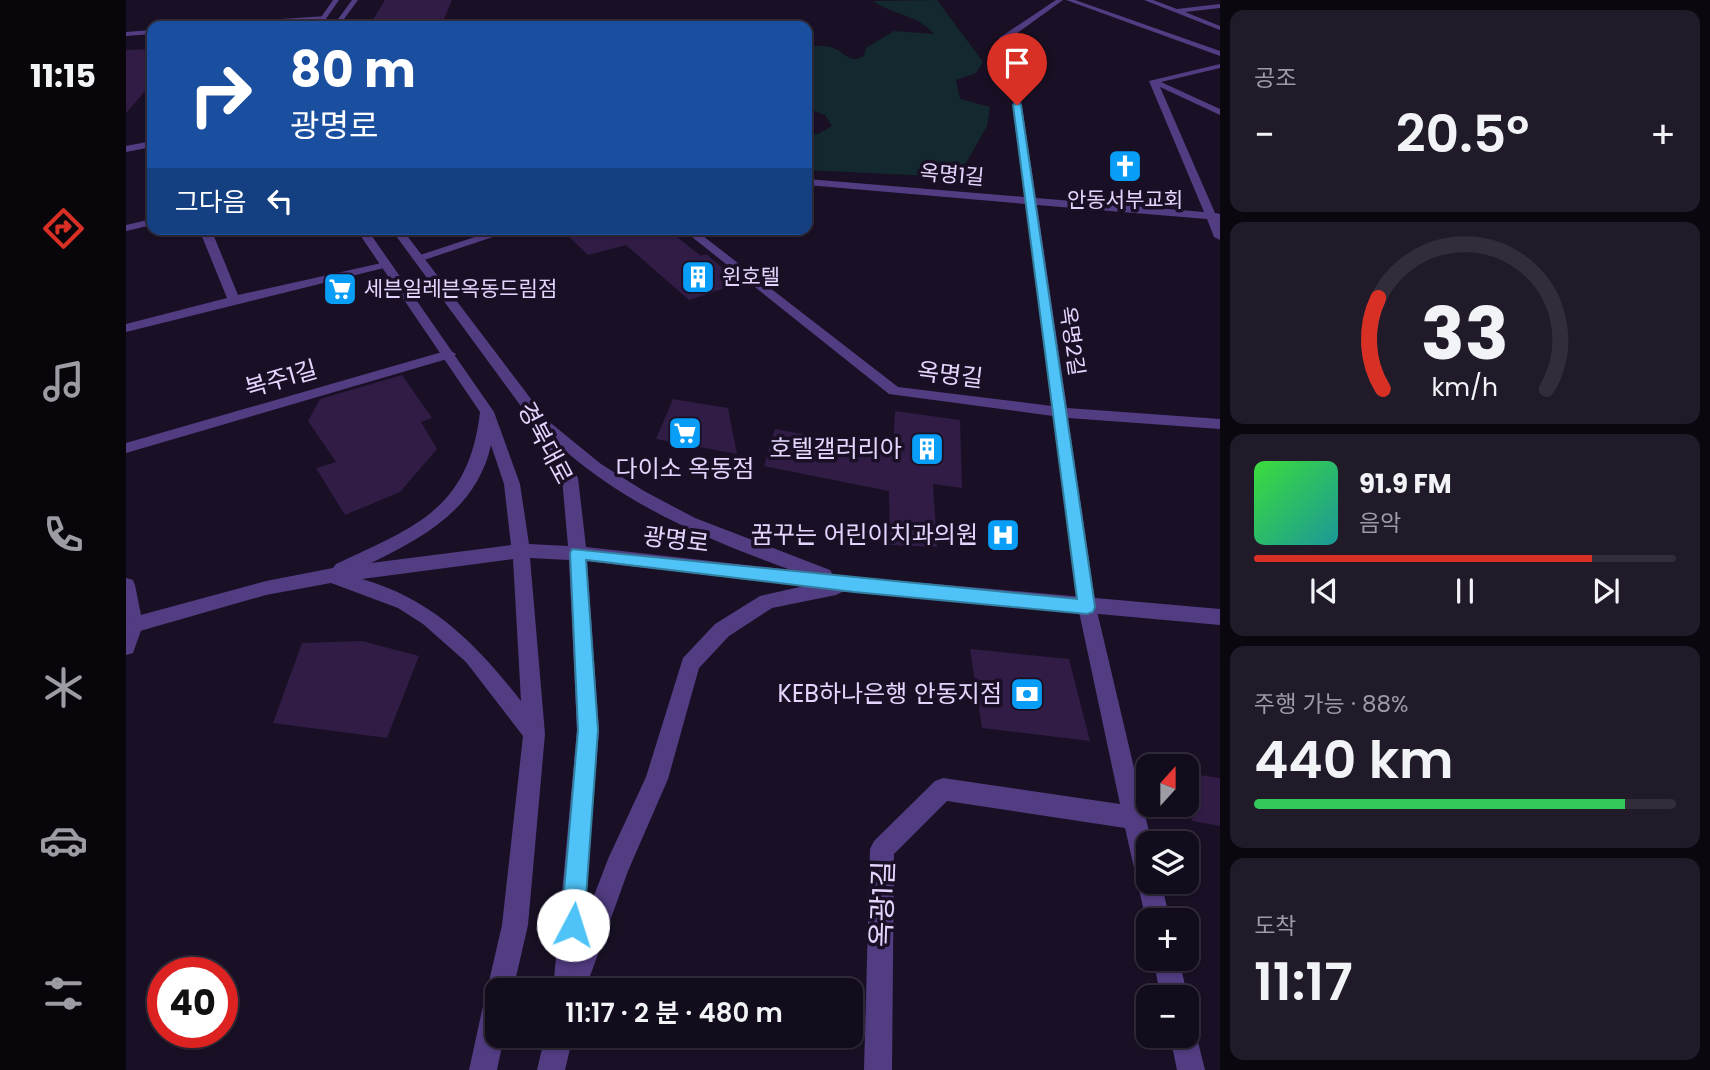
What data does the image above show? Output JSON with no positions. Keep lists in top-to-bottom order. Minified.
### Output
{"streets":{"street":["옥명1길","옥명2길","옥명길","복주1길","경북대로","광명로","옥광1길"]},"crossings":[["옥명1길","옥명2길"],["옥명2길","옥명길"],["옥명2길","광명로"],["복주1길","경북대로"],["경북대로","광명로"]],"places":{"church":["안동서부교회"],"building":["윈호텔","호텔갤러리아"],"supermarket":["세븐일레븐옥동드림점","다이소 옥동점"],"hospital":["꿈꾸는 어린이치과의원"],"bank":["KEB하나은행 안동지점"]},"north":"top","page":{"tabs":"11:15","tile":["공조",["주행 가능 · 88%","440 km"],["도착","11:17"]],"turn":["80 m","광명로"],"heat":["−","20.5°","+"],"then":"그다음","song":["91.9 FM","음악"],"map_buttons":["+","−"],"limit":"40","trip":"11:17 · 2 분 · 480 m","gauge":["33","km/h"]}}
